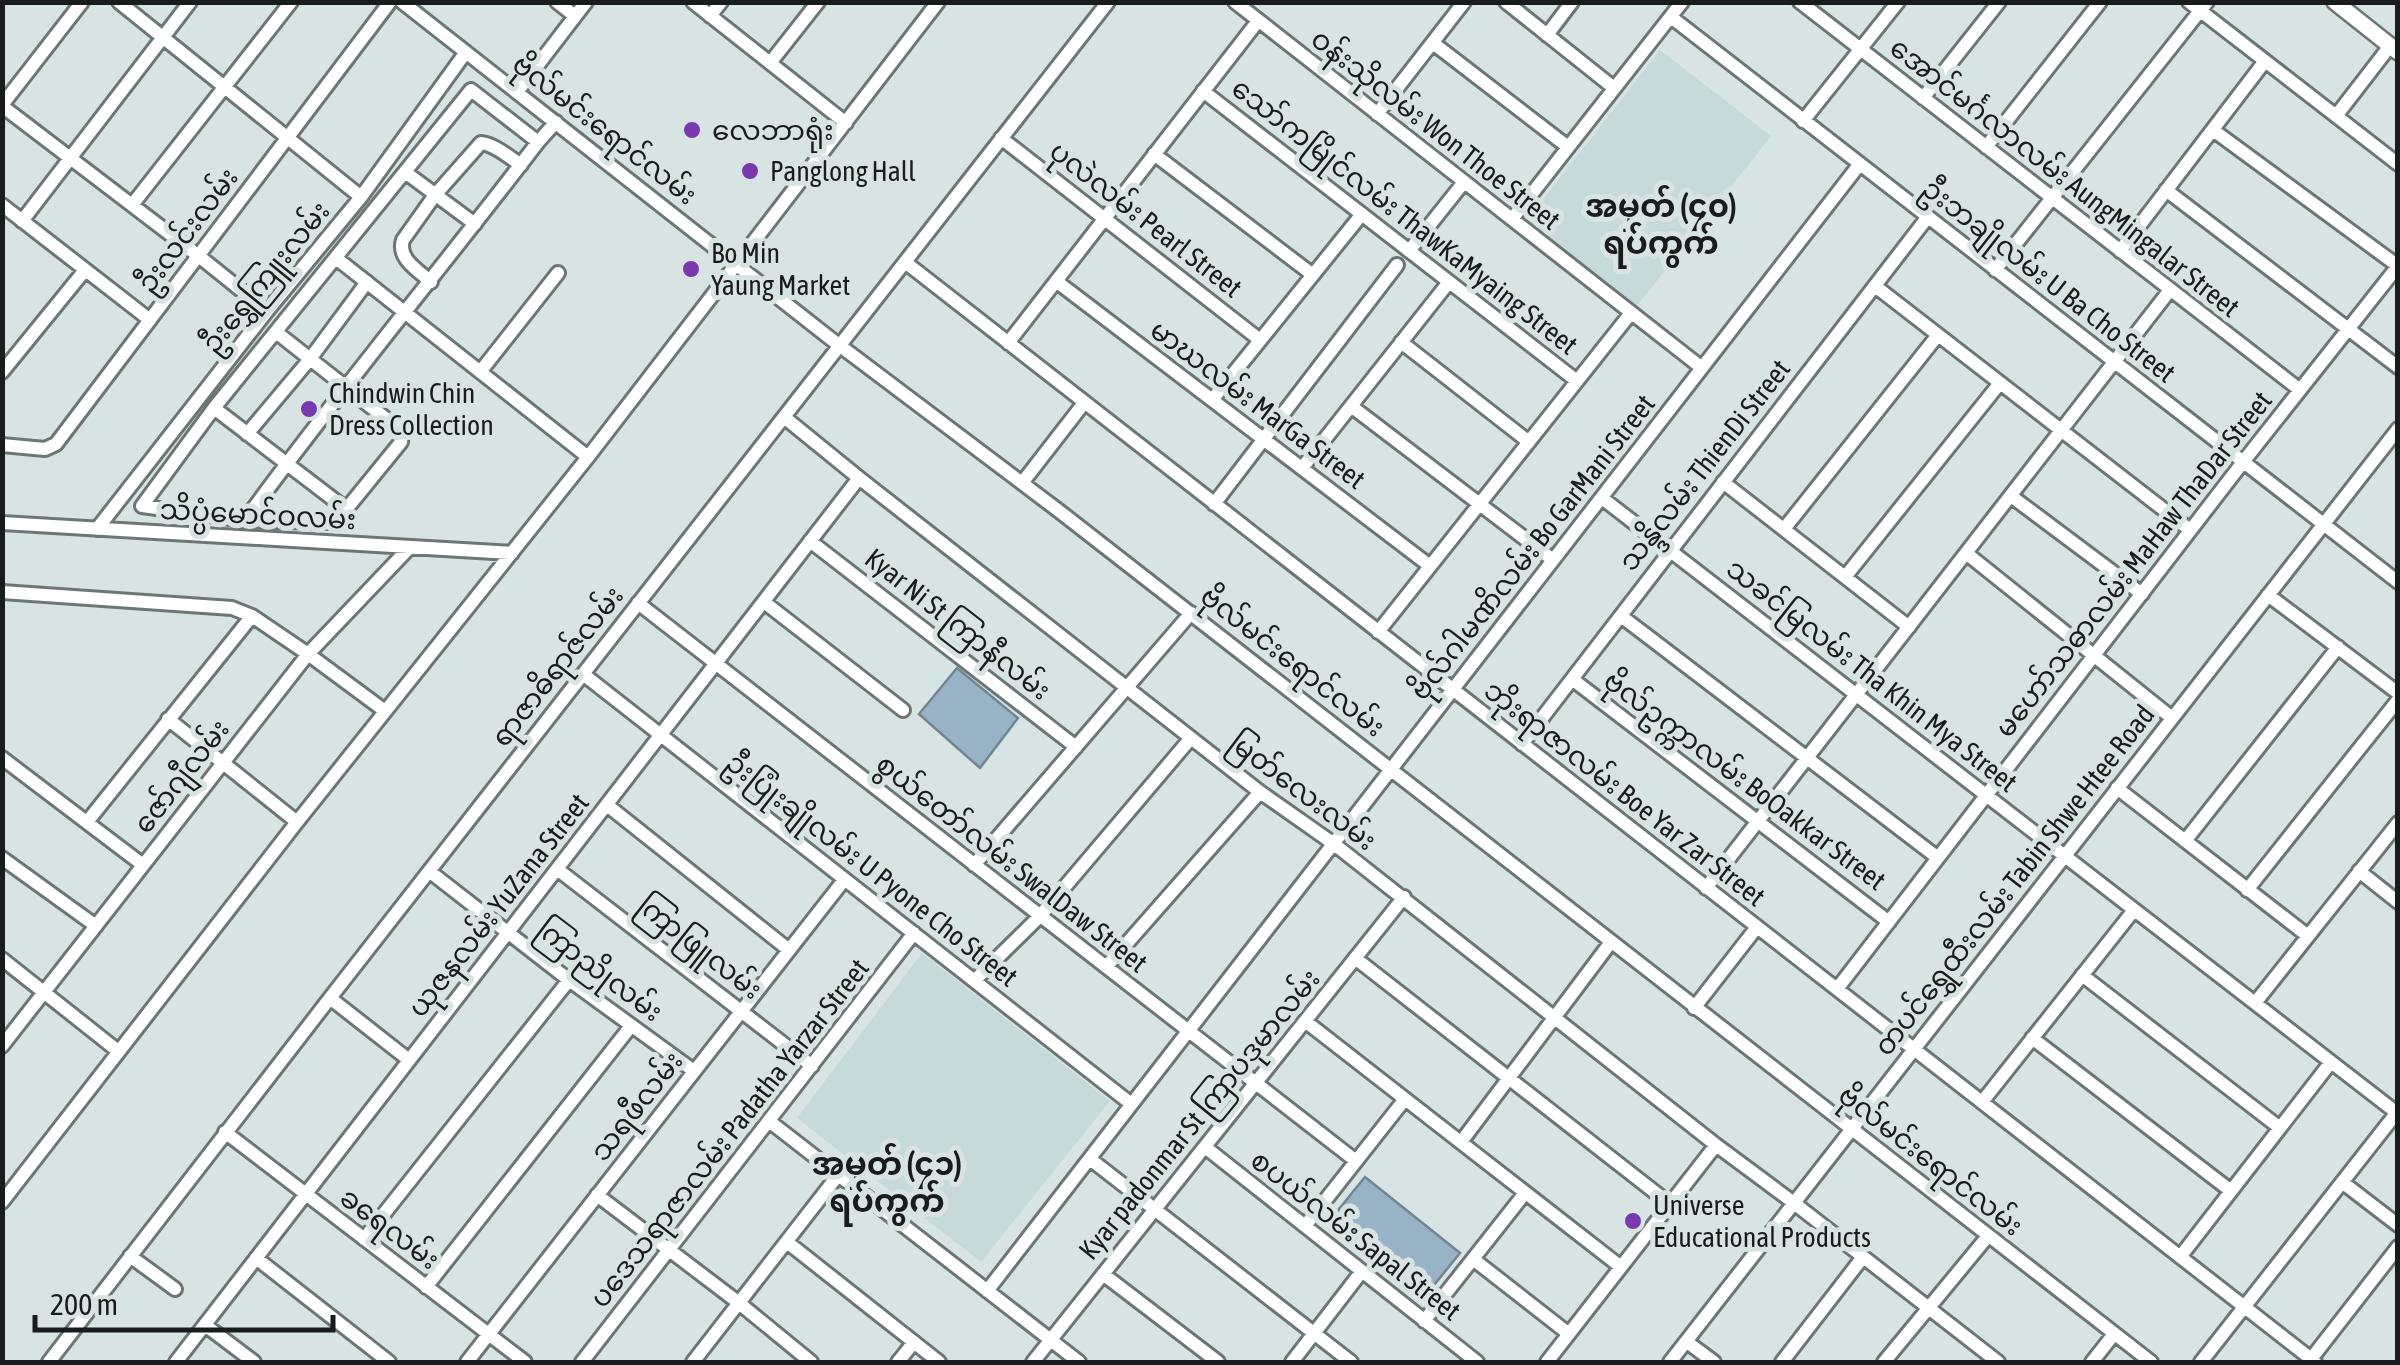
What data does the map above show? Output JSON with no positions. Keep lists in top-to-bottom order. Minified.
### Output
{"streets":{"street":["ဗိုလ်မင်းရောင်လမ်း","ဝန်းသိုလမ်း Won Thoe Street","အောင်မင်္ဂလာလမ်း AungMingalar Street","သော်ကမြိုင်လမ်း ThawKaMyaing Street","ပုလဲလမ်း Pearl Street","ဦးလင်းလမ်း","ဦးရွှေကြူးလမ်း","ဦးဘချိုလမ်း U Ba Cho Street","မာဃလမ်း MarGa Street","သန္ဒိလမ်း ThienDi Street","သိပ္ပံမောင်ဝလမ်း","ဗိုလ်ဂါမဏိလမ်း Bo GarMani Street","မဟော်သဓာလမ်း MaHaw ThaDar Street","Kyar Ni St ကြာနီလမ်း","ရာဇာဓိရာဇ်လမ်း","သခင်မြလမ်း Tha Khin Mya Street","ဇော်ဂျီလမ်း","ဗိုလ်ဥက္ကာလမ်း BoOakkar Street","မြတ်လေးလမ်း","ဘိုးရာဇာလမ်း Boe Yar Zar Street","စွယ်တော်လမ်း SwalDaw Street","ဦးပြုံးချိုလမ်း U Pyone Cho Street","တပင်ရွှေထီးလမ်း Tabin Shwe Htee Road","ယုဇနလမ်း YuZana Street","ကြာဖြူလမ်း","ကြာညိုလမ်း","သရဖီလမ်း","Kyar padonmar St ကြာပဒုမာလမ်း","ပဒေသရာဇာလမ်း Padatha Yarzar Street","ခရေလမ်း","စပယ်လမ်း Sapal Street"]},"crossings":[["ဗိုလ်မင်းရောင်လမ်း","ဦးရွှေကြူးလမ်း"],["ဗိုလ်မင်းရောင်လမ်း","ဗိုလ်ဂါမဏိလမ်း Bo GarMani Street"],["ဗိုလ်မင်းရောင်လမ်း","ရာဇာဓိရာဇ်လမ်း"],["ဗိုလ်မင်းရောင်လမ်း","တပင်ရွှေထီးလမ်း Tabin Shwe Htee Road"],["ဝန်းသိုလမ်း Won Thoe Street","ဗိုလ်ဂါမဏိလမ်း Bo GarMani Street"],["အောင်မင်္ဂလာလမ်း AungMingalar Street","မဟော်သဓာလမ်း MaHaw ThaDar Street"],["ပုလဲလမ်း Pearl Street","ရာဇာဓိရာဇ်လမ်း"],["ဦးရွှေကြူးလမ်း","သိပ္ပံမောင်ဝလမ်း"],["ဦးဘချိုလမ်း U Ba Cho Street","သန္ဒိလမ်း ThienDi Street"],["ဦးဘချိုလမ်း U Ba Cho Street","ဗိုလ်ဂါမဏိလမ်း Bo GarMani Street"],["ဦးဘချိုလမ်း U Ba Cho Street","မဟော်သဓာလမ်း MaHaw ThaDar Street"],["ဦးဘချိုလမ်း U Ba Cho Street","တပင်ရွှေထီးလမ်း Tabin Shwe Htee Road"],["သန္ဒိလမ်း ThienDi Street","သခင်မြလမ်း Tha Khin Mya Street"],["သန္ဒိလမ်း ThienDi Street","ဗိုလ်ဥက္ကာလမ်း BoOakkar Street"],["သန္ဒိလမ်း ThienDi Street","ဘိုးရာဇာလမ်း Boe Yar Zar Street"],["သိပ္ပံမောင်ဝလမ်း","ဇော်ဂျီလမ်း"],["ဗိုလ်ဂါမဏိလမ်း Bo GarMani Street","သခင်မြလမ်း Tha Khin Mya Street"],["ဗိုလ်ဂါမဏိလမ်း Bo GarMani Street","မြတ်လေးလမ်း"],["ဗိုလ်ဂါမဏိလမ်း Bo GarMani Street","ဘိုးရာဇာလမ်း Boe Yar Zar Street"],["ဗိုလ်ဂါမဏိလမ်း Bo GarMani Street","စွယ်တော်လမ်း SwalDaw Street"],["ဗိုလ်ဂါမဏိလမ်း Bo GarMani Street","ဦးပြုံးချိုလမ်း U Pyone Cho Street"],["မဟော်သဓာလမ်း MaHaw ThaDar Street","သခင်မြလမ်း Tha Khin Mya Street"],["မဟော်သဓာလမ်း MaHaw ThaDar Street","ဗိုလ်ဥက္ကာလမ်း BoOakkar Street"],["မဟော်သဓာလမ်း MaHaw ThaDar Street","ဘိုးရာဇာလမ်း Boe Yar Zar Street"],["Kyar Ni St ကြာနီလမ်း","ယုဇနလမ်း YuZana Street"],["ရာဇာဓိရာဇ်လမ်း","မြတ်လေးလမ်း"],["ရာဇာဓိရာဇ်လမ်း","ဘိုးရာဇာလမ်း Boe Yar Zar Street"],["ရာဇာဓိရာဇ်လမ်း","စွယ်တော်လမ်း SwalDaw Street"],["ရာဇာဓိရာဇ်လမ်း","ဦးပြုံးချိုလမ်း U Pyone Cho Street"],["ရာဇာဓိရာဇ်လမ်း","ကြာညိုလမ်း"],["ရာဇာဓိရာဇ်လမ်း","ခရေလမ်း"],["သခင်မြလမ်း Tha Khin Mya Street","တပင်ရွှေထီးလမ်း Tabin Shwe Htee Road"],["မြတ်လေးလမ်း","တပင်ရွှေထီးလမ်း Tabin Shwe Htee Road"],["မြတ်လေးလမ်း","ယုဇနလမ်း YuZana Street"],["မြတ်လေးလမ်း","Kyar padonmar St ကြာပဒုမာလမ်း"],["ဘိုးရာဇာလမ်း Boe Yar Zar Street","တပင်ရွှေထီးလမ်း Tabin Shwe Htee Road"],["စွယ်တော်လမ်း SwalDaw Street","ယုဇနလမ်း YuZana Street"],["စွယ်တော်လမ်း SwalDaw Street","Kyar padonmar St ကြာပဒုမာလမ်း"],["ဦးပြုံးချိုလမ်း U Pyone Cho Street","ယုဇနလမ်း YuZana Street"],["ဦးပြုံးချိုလမ်း U Pyone Cho Street","သရဖီလမ်း"],["ဦးပြုံးချိုလမ်း U Pyone Cho Street","ပဒေသရာဇာလမ်း Padatha Yarzar Street"],["ယုဇနလမ်း YuZana Street","ကြာဖြူလမ်း"],["ယုဇနလမ်း YuZana Street","ကြာညိုလမ်း"],["ယုဇနလမ်း YuZana Street","ခရေလမ်း"],["ကြာဖြူလမ်း","သရဖီလမ်း"],["ကြာဖြူလမ်း","ပဒေသရာဇာလမ်း Padatha Yarzar Street"],["ကြာညိုလမ်း","သရဖီလမ်း"],["သရဖီလမ်း","ခရေလမ်း"],["Kyar padonmar St ကြာပဒုမာလမ်း","စပယ်လမ်း Sapal Street"]],"districts":["အမှတ် (၄၀) ရပ်ကွက်","အမှတ် (၄၁) ရပ်ကွက်"],"places":["လေဘာရုံး","Panglong Hall","Bo Min Yaung Market","Chindwin Chin Dress Collection","Universe Educational Products"],"scale_bar":"200 m"}
